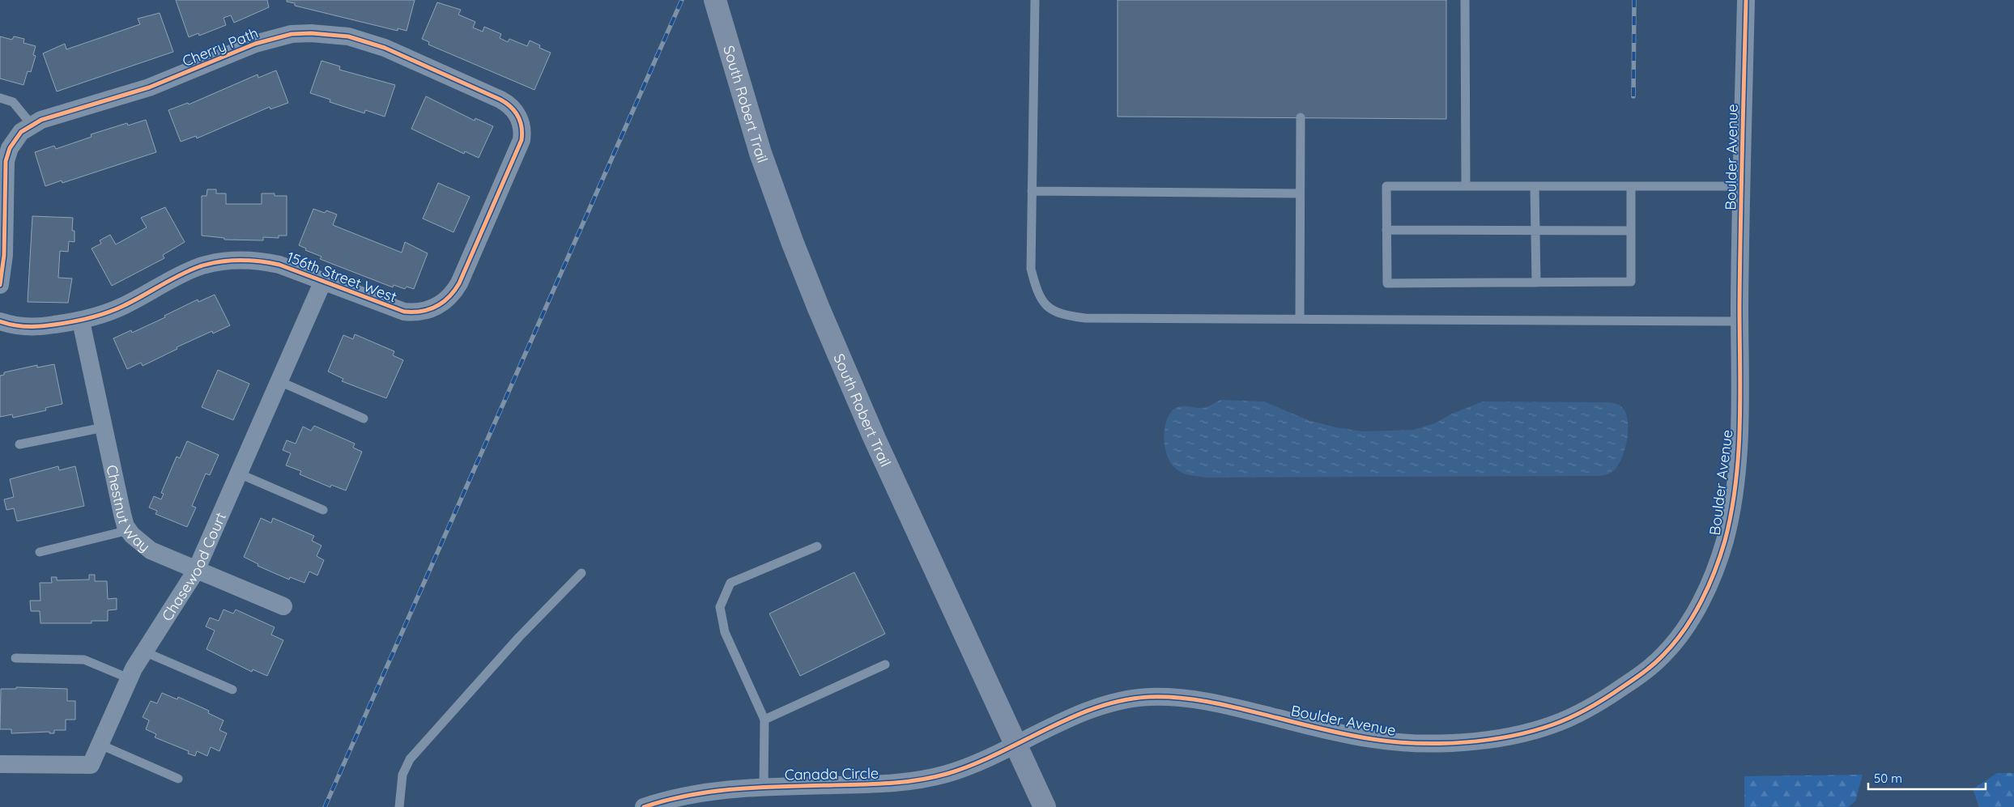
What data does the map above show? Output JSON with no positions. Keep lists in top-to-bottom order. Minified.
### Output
{"streets":{"main road":["South Robert Trail"],"street":["Cherry Path","Boulder Avenue","156th Street West","Chestnut Way","Chasewood Court","Canada Circle"]},"crossings":[["Cherry Path","156th Street West"],["South Robert Trail","Boulder Avenue"],["South Robert Trail","Canada Circle"],["Boulder Avenue","Canada Circle"],["156th Street West","Chestnut Way"],["156th Street West","Chasewood Court"],["Chestnut Way","Chasewood Court"]],"scale_bar":"50 m"}
